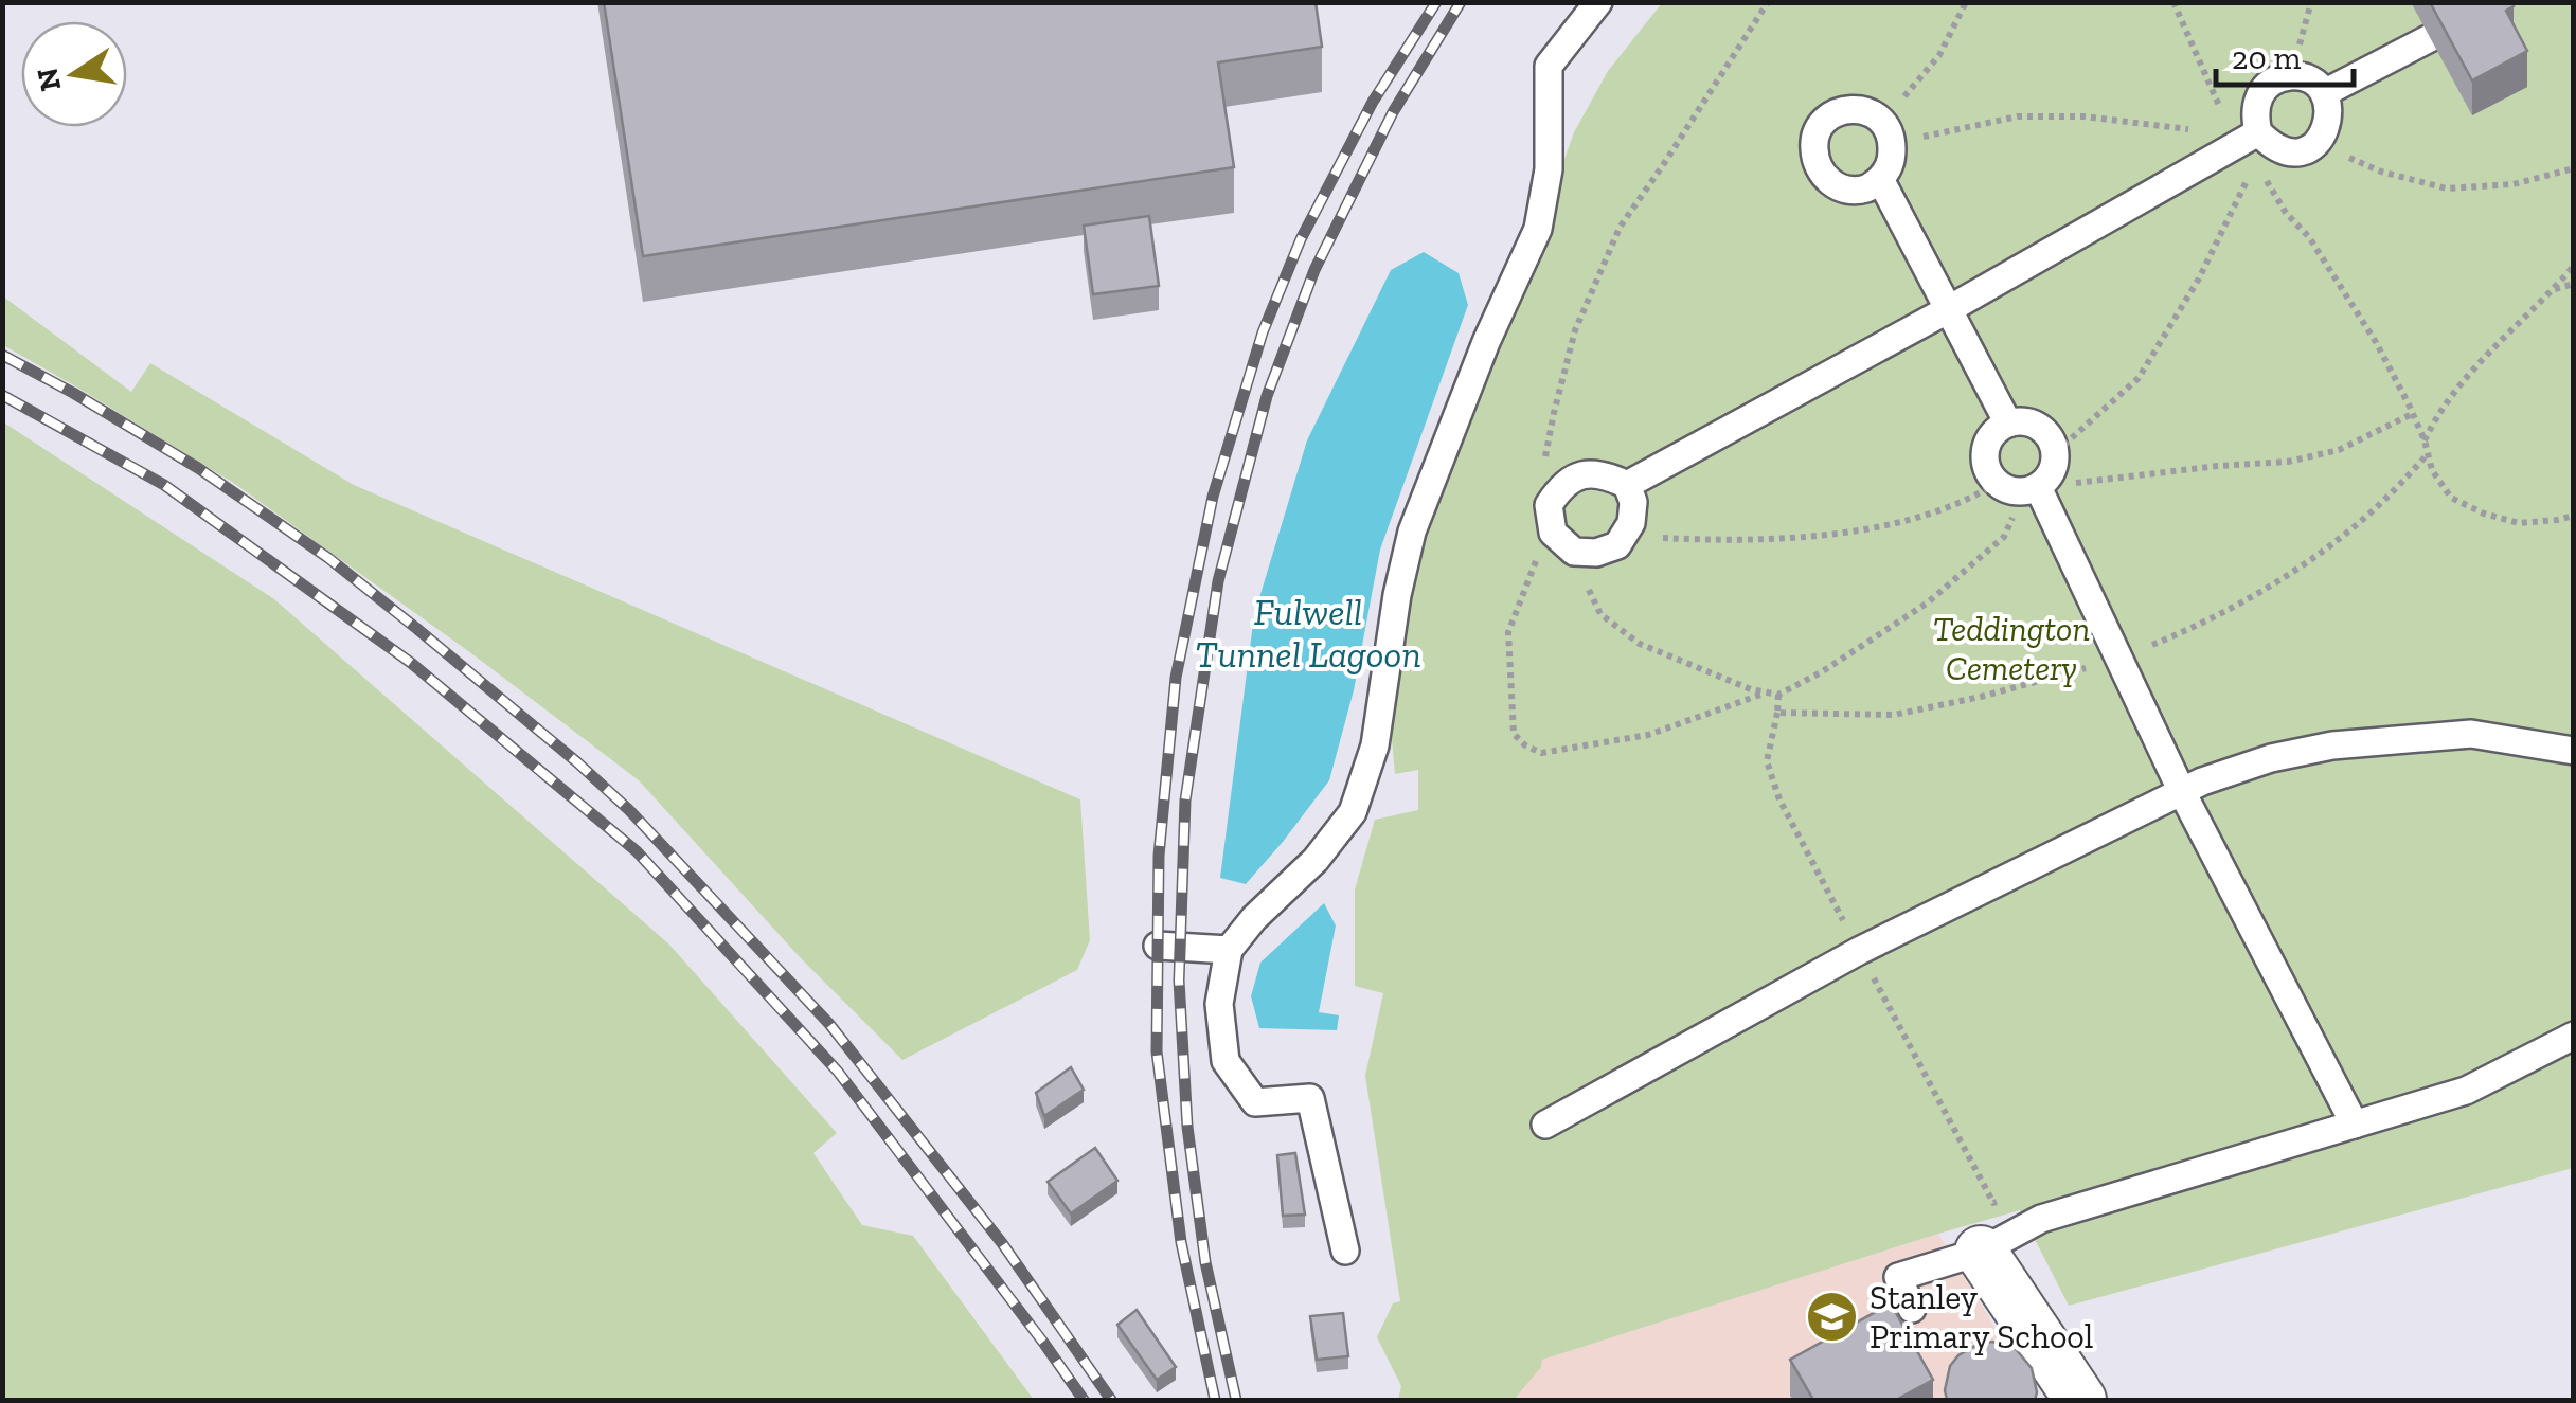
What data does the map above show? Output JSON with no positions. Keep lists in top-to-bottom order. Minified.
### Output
{"water":["Fulwell Tunnel Lagoon"],"parks":["Teddington Cemetery"],"places":{"school or university":["Stanley Primary School"]},"scale_bar":"20 m","north":"left"}
